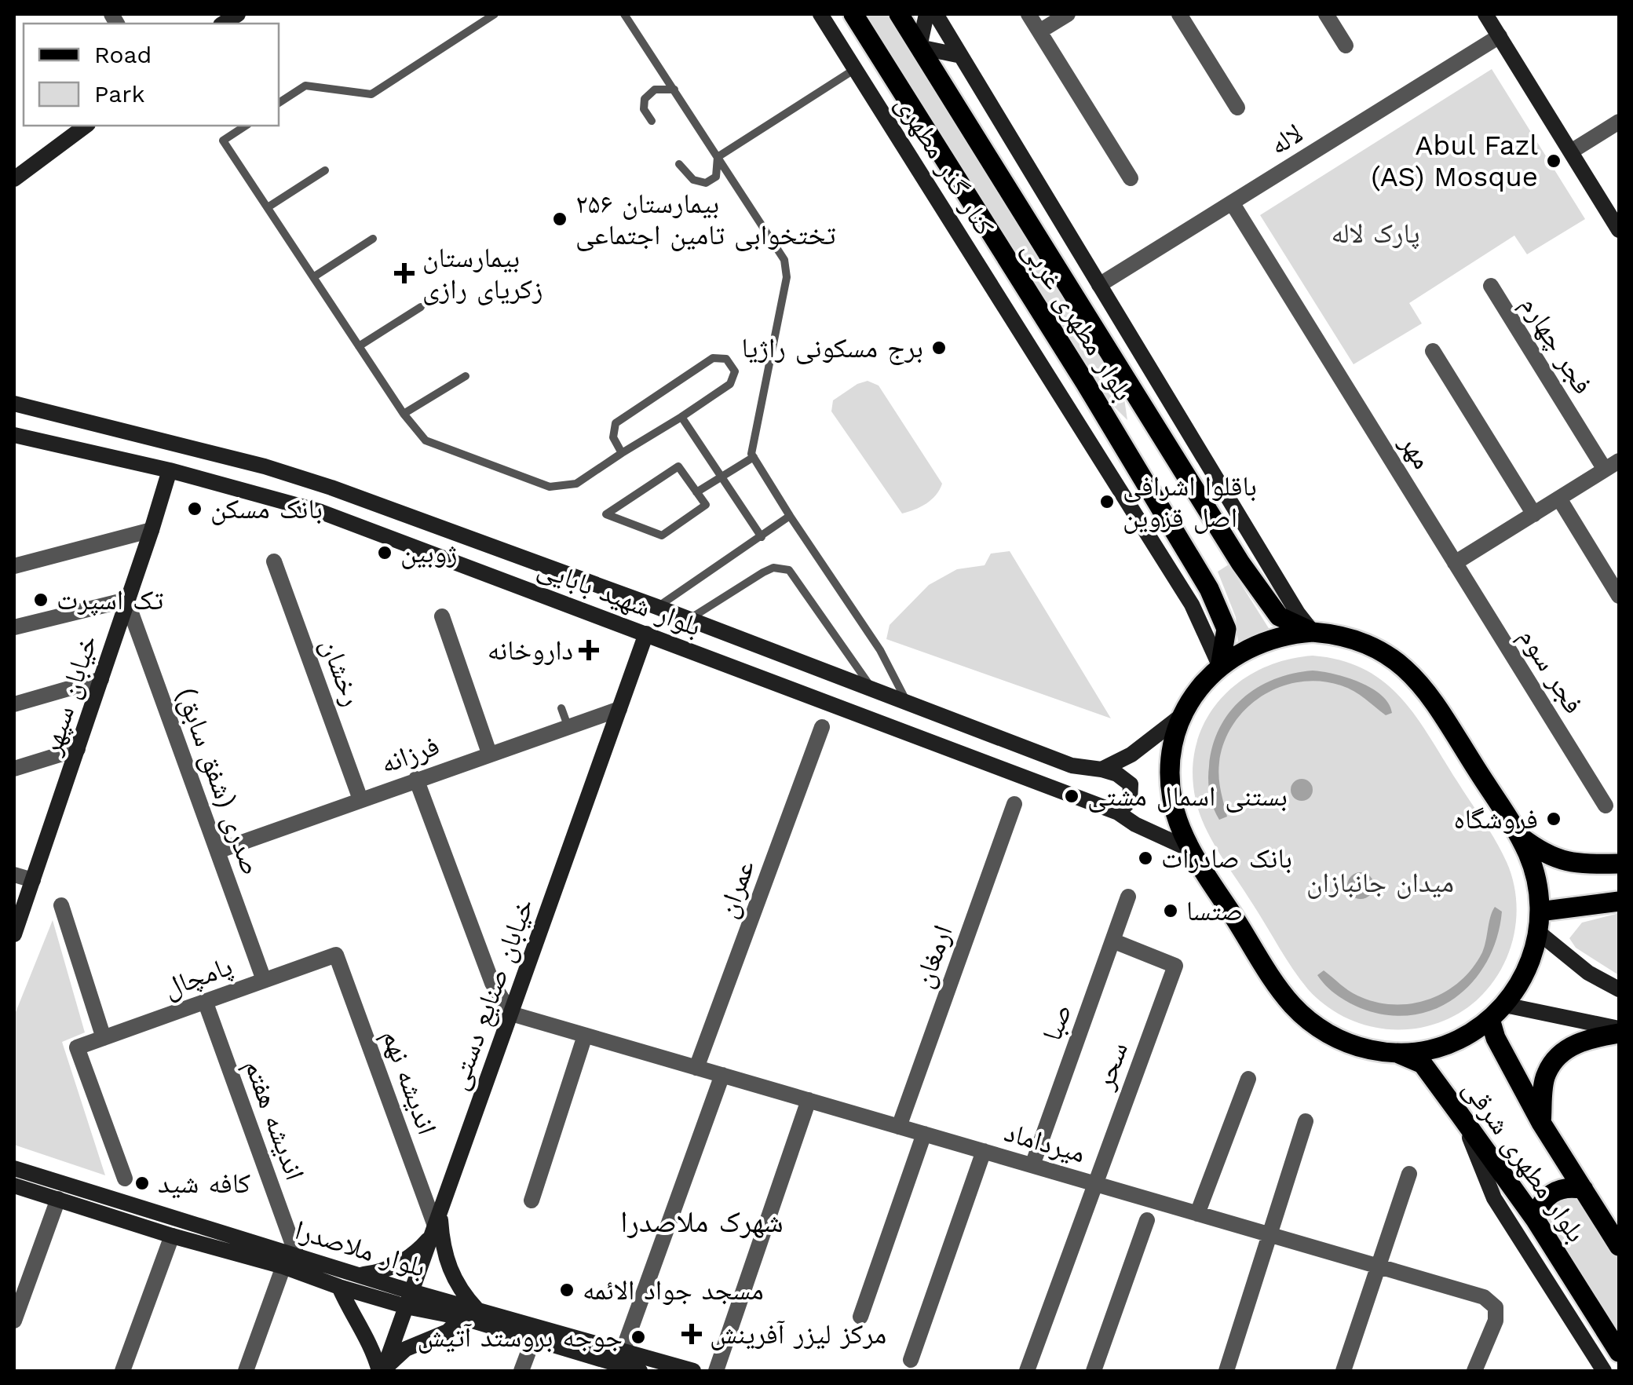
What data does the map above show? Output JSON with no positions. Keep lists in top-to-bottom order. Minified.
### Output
{"streets":{"main road":["بلوار مطهری غربی","بلوار مطهری شرقی"],"street":["لاله","کنار گذر مطهری","فجر چهارم","مهر","بلوار شهید بابایی","فجر سوم","رخشان","خیابان سپهر","فرزانه","صدری (شفق سابق)","عمران","ارمغان","پامچال","خیابان صنایع دستی","صبا","سحر","اندیشه نهم","اندیشه هفتم","میرداماد","بلوار ملاصدرا"]},"crossings":[["لاله","مهر"],["کنار گذر مطهری","بلوار مطهری غربی"],["مهر","فجر سوم"],["بلوار شهید بابایی","خیابان سپهر"],["بلوار شهید بابایی","خیابان صنایع دستی"],["رخشان","فرزانه"],["خیابان سپهر","صدری (شفق سابق)"],["فرزانه","صدری (شفق سابق)"],["فرزانه","خیابان صنایع دستی"],["صدری (شفق سابق)","پامچال"],["عمران","میرداماد"],["ارمغان","میرداماد"],["پامچال","اندیشه نهم"],["پامچال","اندیشه هفتم"],["خیابان صنایع دستی","اندیشه نهم"],["خیابان صنایع دستی","میرداماد"],["خیابان صنایع دستی","بلوار ملاصدرا"],["صبا","سحر"],["صبا","میرداماد"],["سحر","میرداماد"],["اندیشه هفتم","بلوار ملاصدرا"]],"districts":["شهرک ملاصدرا"],"parks":["پارک لاله","میدان جانبازان"],"places":{"other":["Abul Fazl (AS) Mosque","بیمارستان ۲۵۶ تختخوابی تامین اجتماعی","برج مسکونی راژیا","باقلوا اشرافی اصل قزوین","بانک مسکن","ژوبین","تک اسپرت","بستنی اسمال مشتی","فروشگاه","بانک صادرات","صتسا","کافه شید","مسجد جواد الائمه","جوجه بروستد آتیش"],"health":["بیمارستان زکریای رازی","داروخانه","مرکز لیزر آفرینش"]},"legend":["Road","Park"]}
